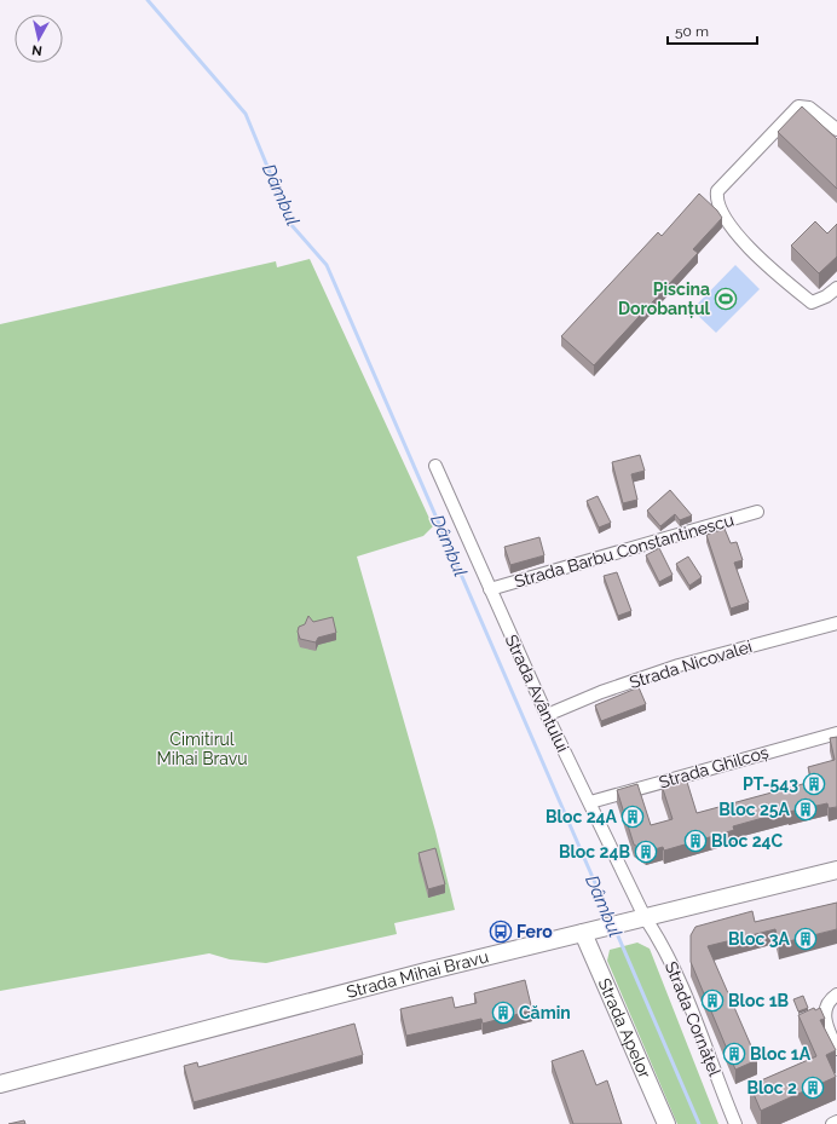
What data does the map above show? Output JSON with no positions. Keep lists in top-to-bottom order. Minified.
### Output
{"streets":{"main road":["Strada Mihai Bravu","Strada Apelor"],"street":["Strada Barbu Constantinescu","Strada Nicovalei","Strada Avântului","Strada Ghilcoș","Strada Cornățel"]},"crossings":[["Strada Barbu Constantinescu","Strada Avântului"],["Strada Nicovalei","Strada Avântului"],["Strada Avântului","Strada Ghilcoș"],["Strada Avântului","Strada Mihai Bravu"],["Strada Avântului","Strada Cornățel"],["Strada Mihai Bravu","Strada Cornățel"],["Strada Mihai Bravu","Strada Apelor"]],"water":["Dâmbul"],"parks":["Cimitirul Mihai Bravu"],"places":{"sports":["Piscina Dorobanțul"],"building":["PT-543","Bloc 25A","Bloc 24A","Bloc 24C","Bloc 24B","Bloc 3A","Bloc 1B","Cămin","Bloc 1A","Bloc 2"],"bus stop":["Fero"]},"scale_bar":"50 m","north":"bottom"}
